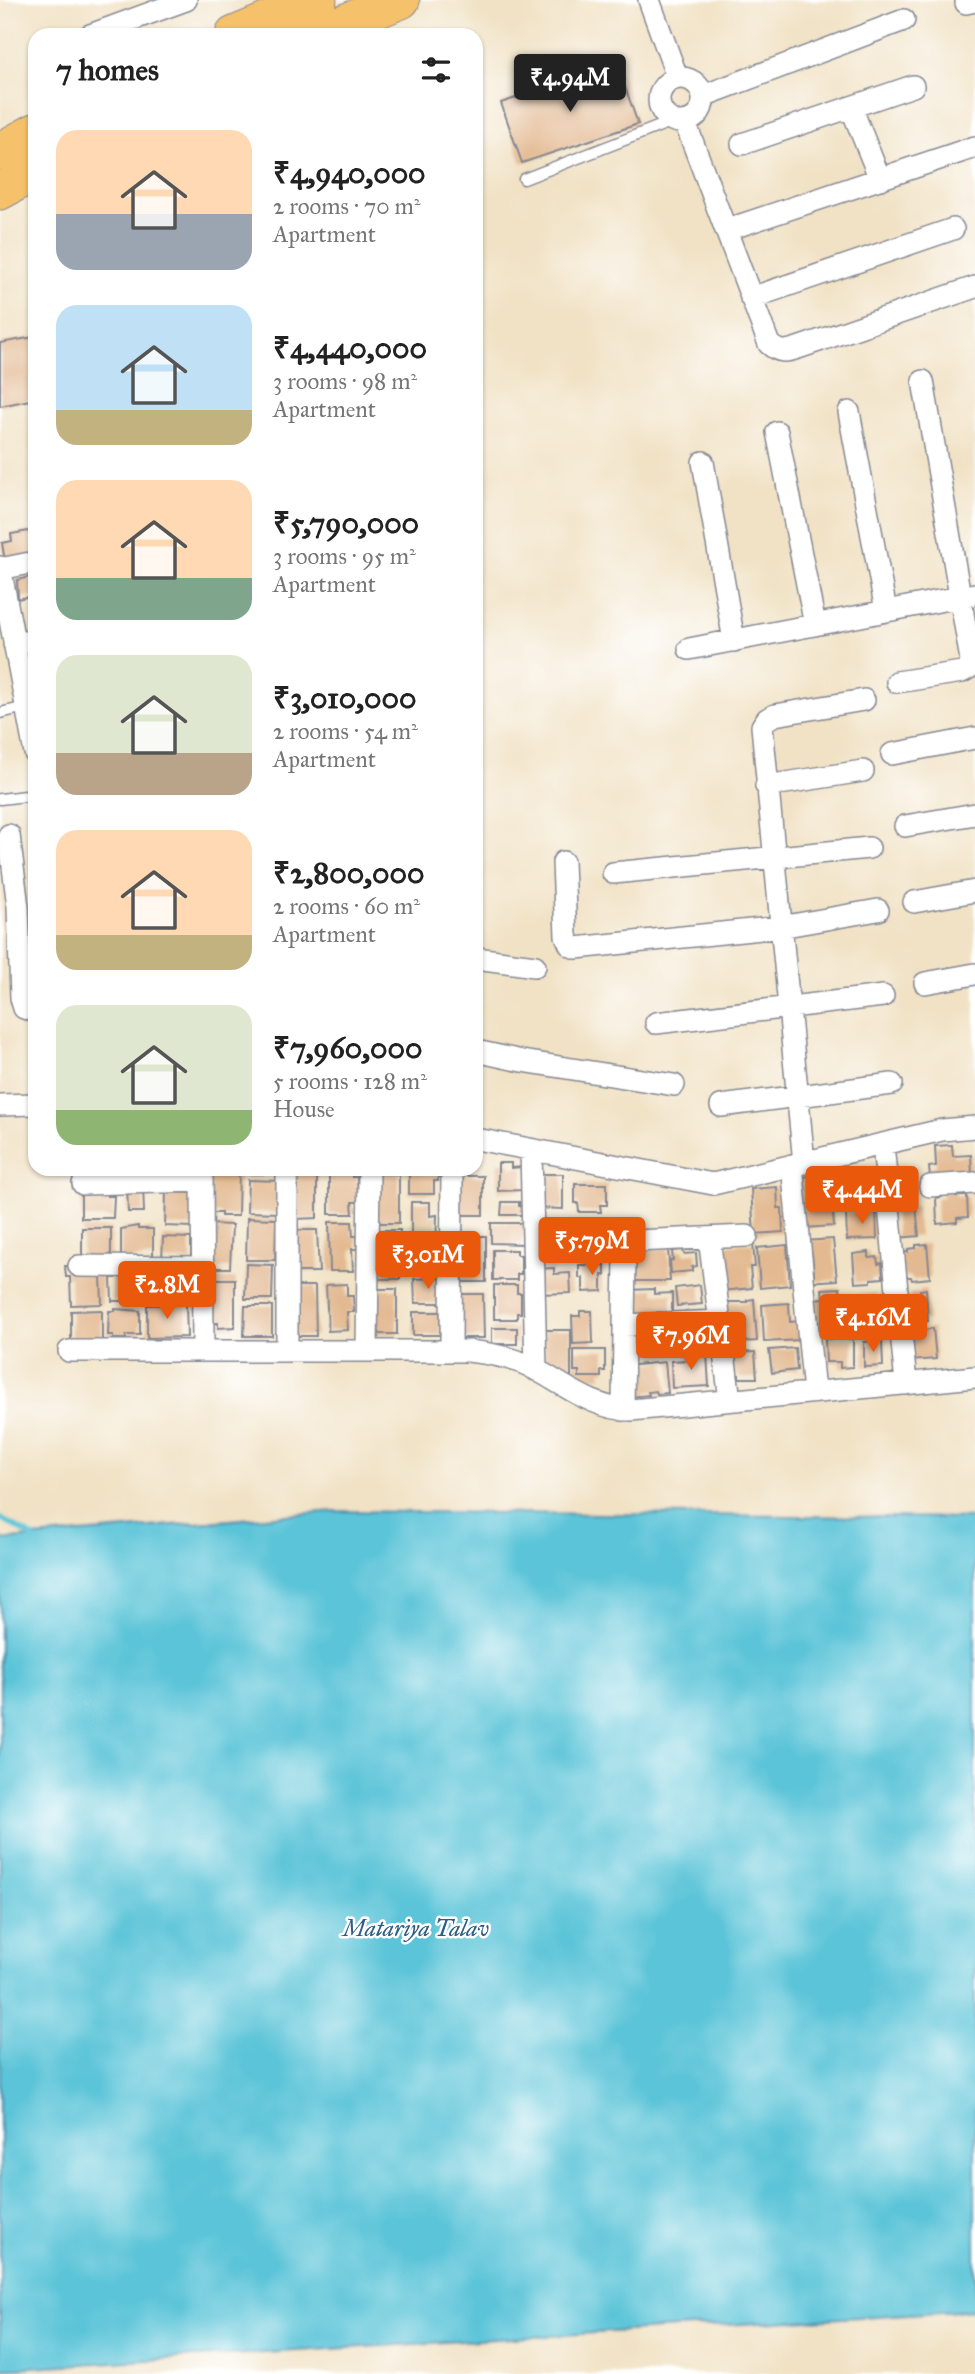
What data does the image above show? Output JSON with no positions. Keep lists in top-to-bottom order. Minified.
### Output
{"water":["Matariya Talav"],"page":{"heading":"7 homes","price":["₹4.94M","₹4.44M","₹5.79M","₹3.01M","₹2.8M","₹4.16M","₹7.96M"],"list":[{"name":"₹4,940,000","note":"2 rooms · 70 m² · Apartment"},{"name":"₹4,440,000","note":"3 rooms · 98 m² · Apartment"},{"name":"₹5,790,000","note":"3 rooms · 95 m² · Apartment"},{"name":"₹3,010,000","note":"2 rooms · 54 m² · Apartment"},{"name":"₹2,800,000","note":"2 rooms · 60 m² · Apartment"},{"name":"₹7,960,000","note":"5 rooms · 128 m² · House"}]}}
